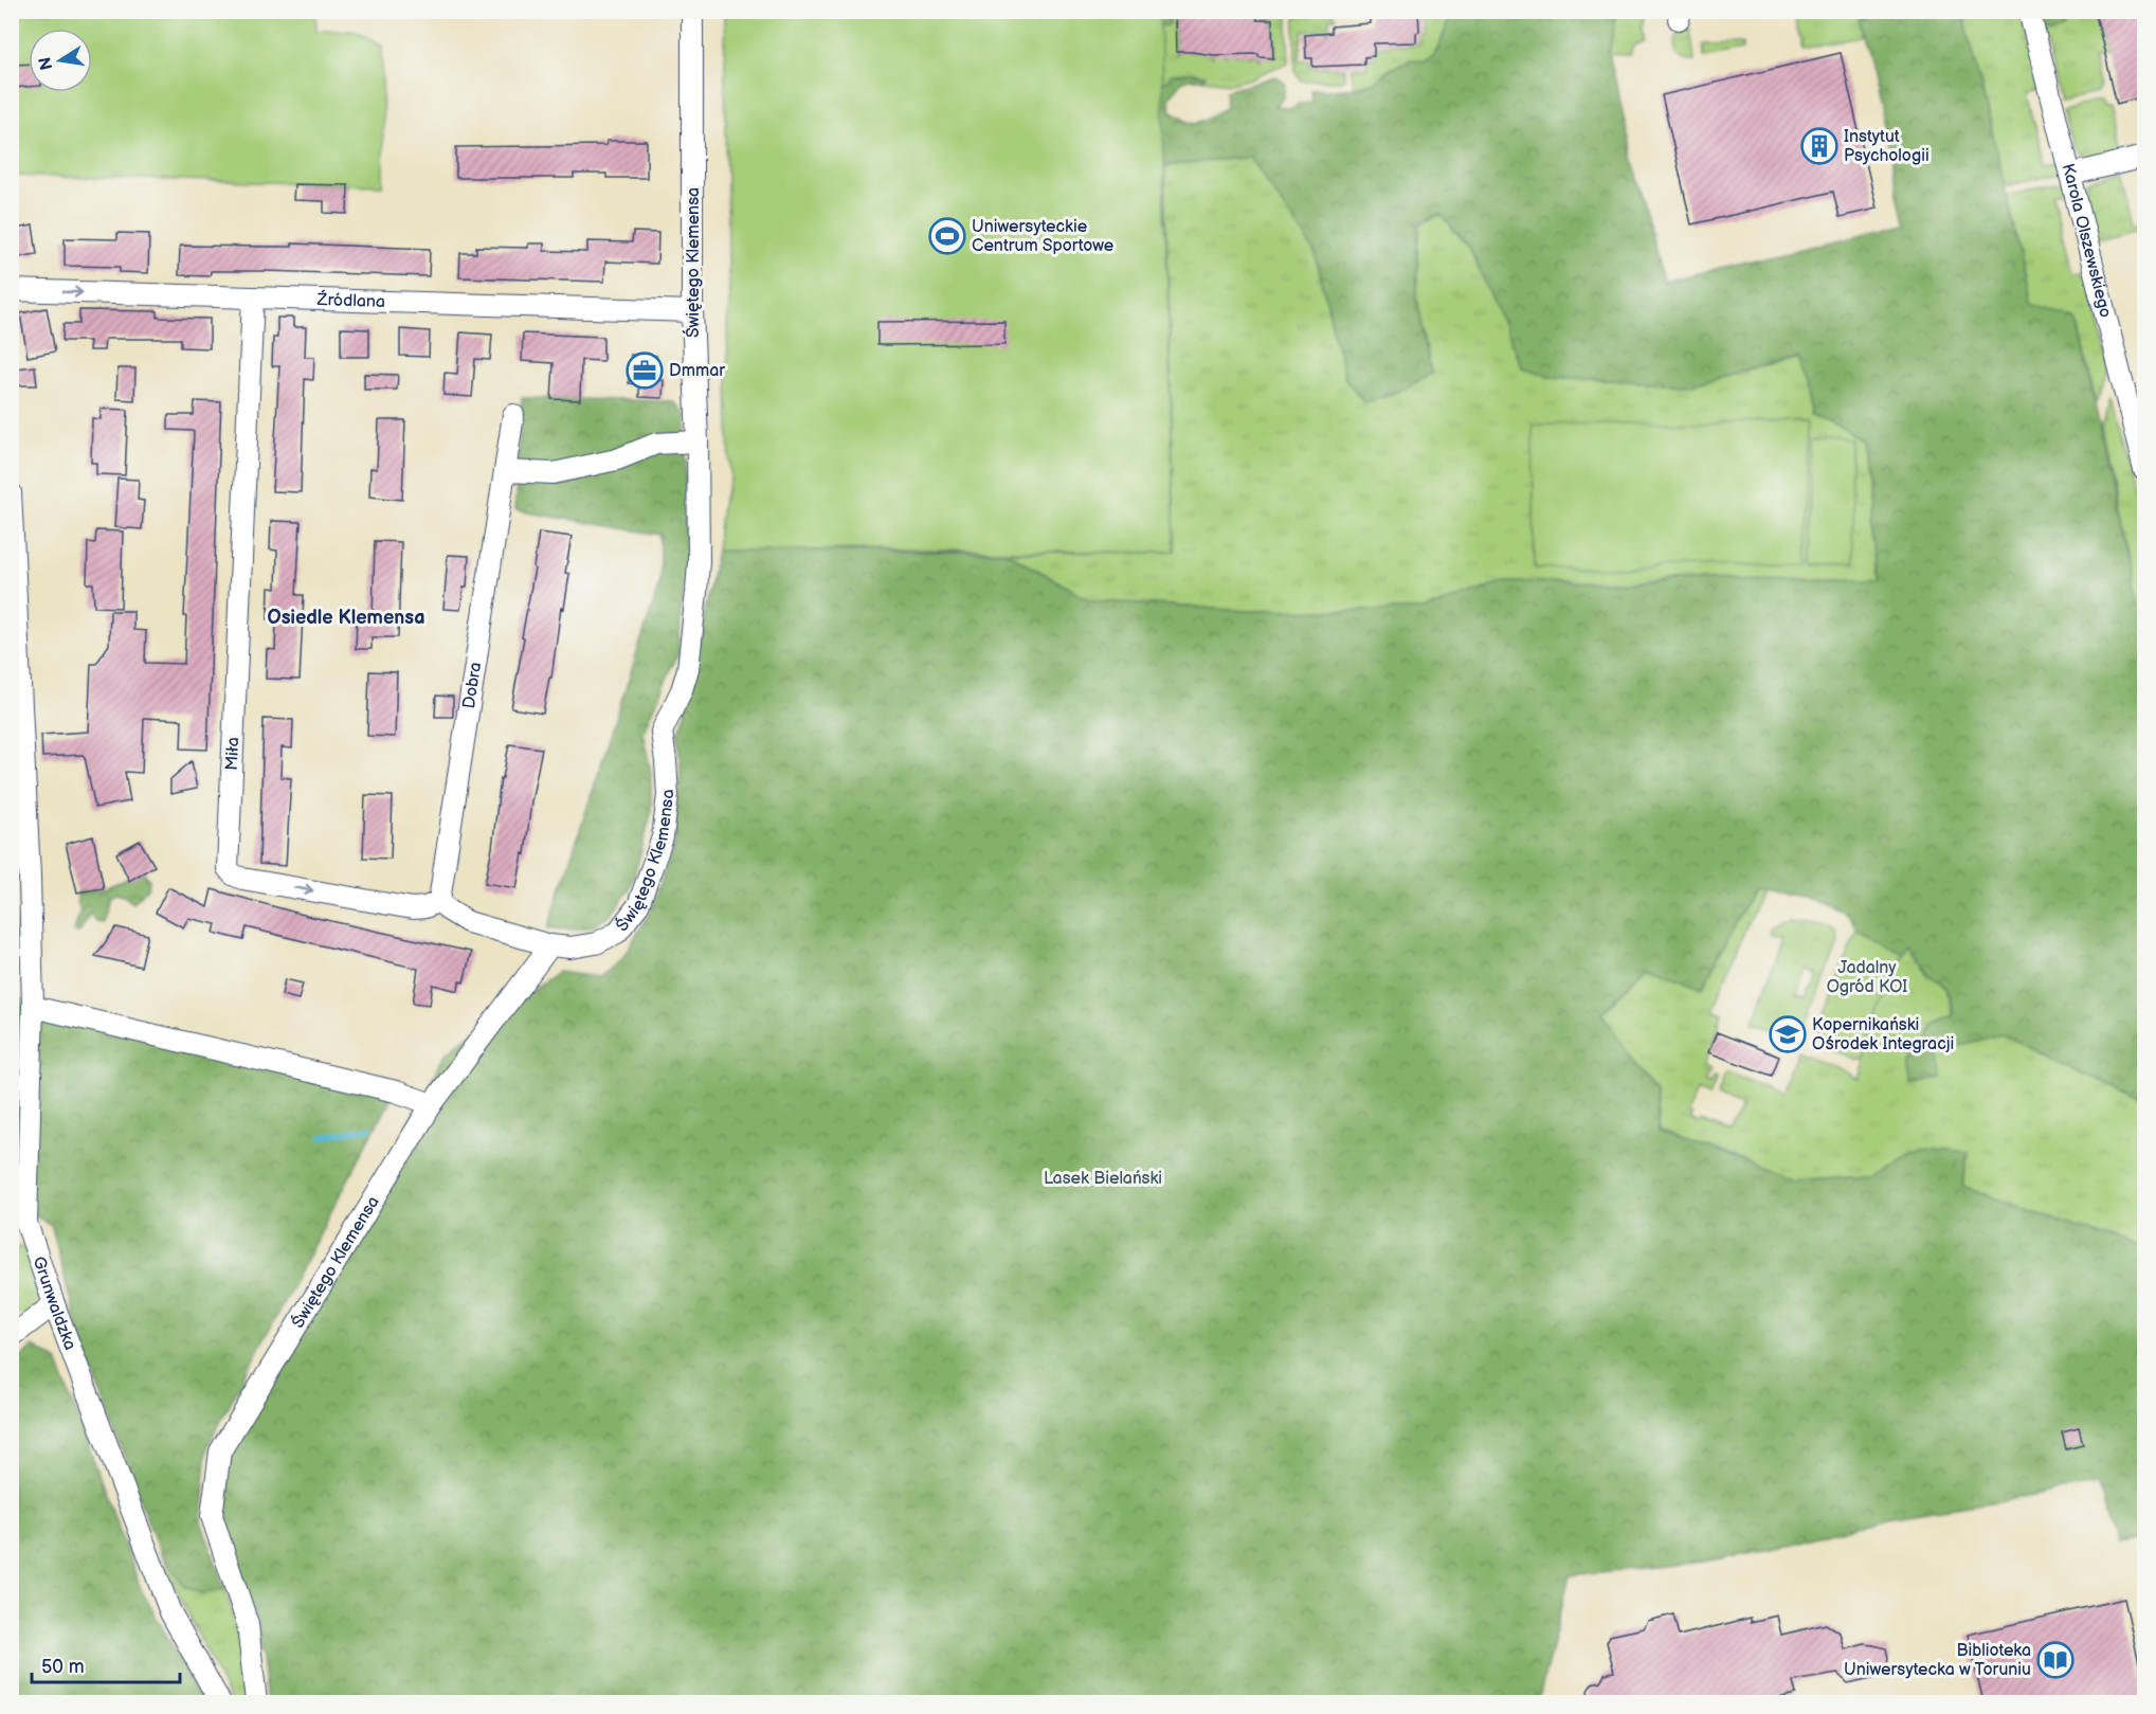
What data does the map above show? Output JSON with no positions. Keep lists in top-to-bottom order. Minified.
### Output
{"streets":{"street":["Karola Olszewskiego","Świętego Klemensa","Źródlana","Dobra","Miła","Grunwaldzka"]},"crossings":[["Świętego Klemensa","Źródlana"],["Źródlana","Miła"],["Dobra","Miła"]],"one_way":["Źródlana"],"districts":["Osiedle Klemensa"],"parks":["Jadalny Ogród KOI","Lasek Bielański"],"places":{"building":["Instytut Psychologii"],"sports":["Uniwersyteckie Centrum Sportowe"],"office":["Dmmar"],"school or university":["Kopernikański Ośrodek Integracji"],"library":["Biblioteka Uniwersytecka w Toruniu"]},"scale_bar":"50 m","north":"left"}
